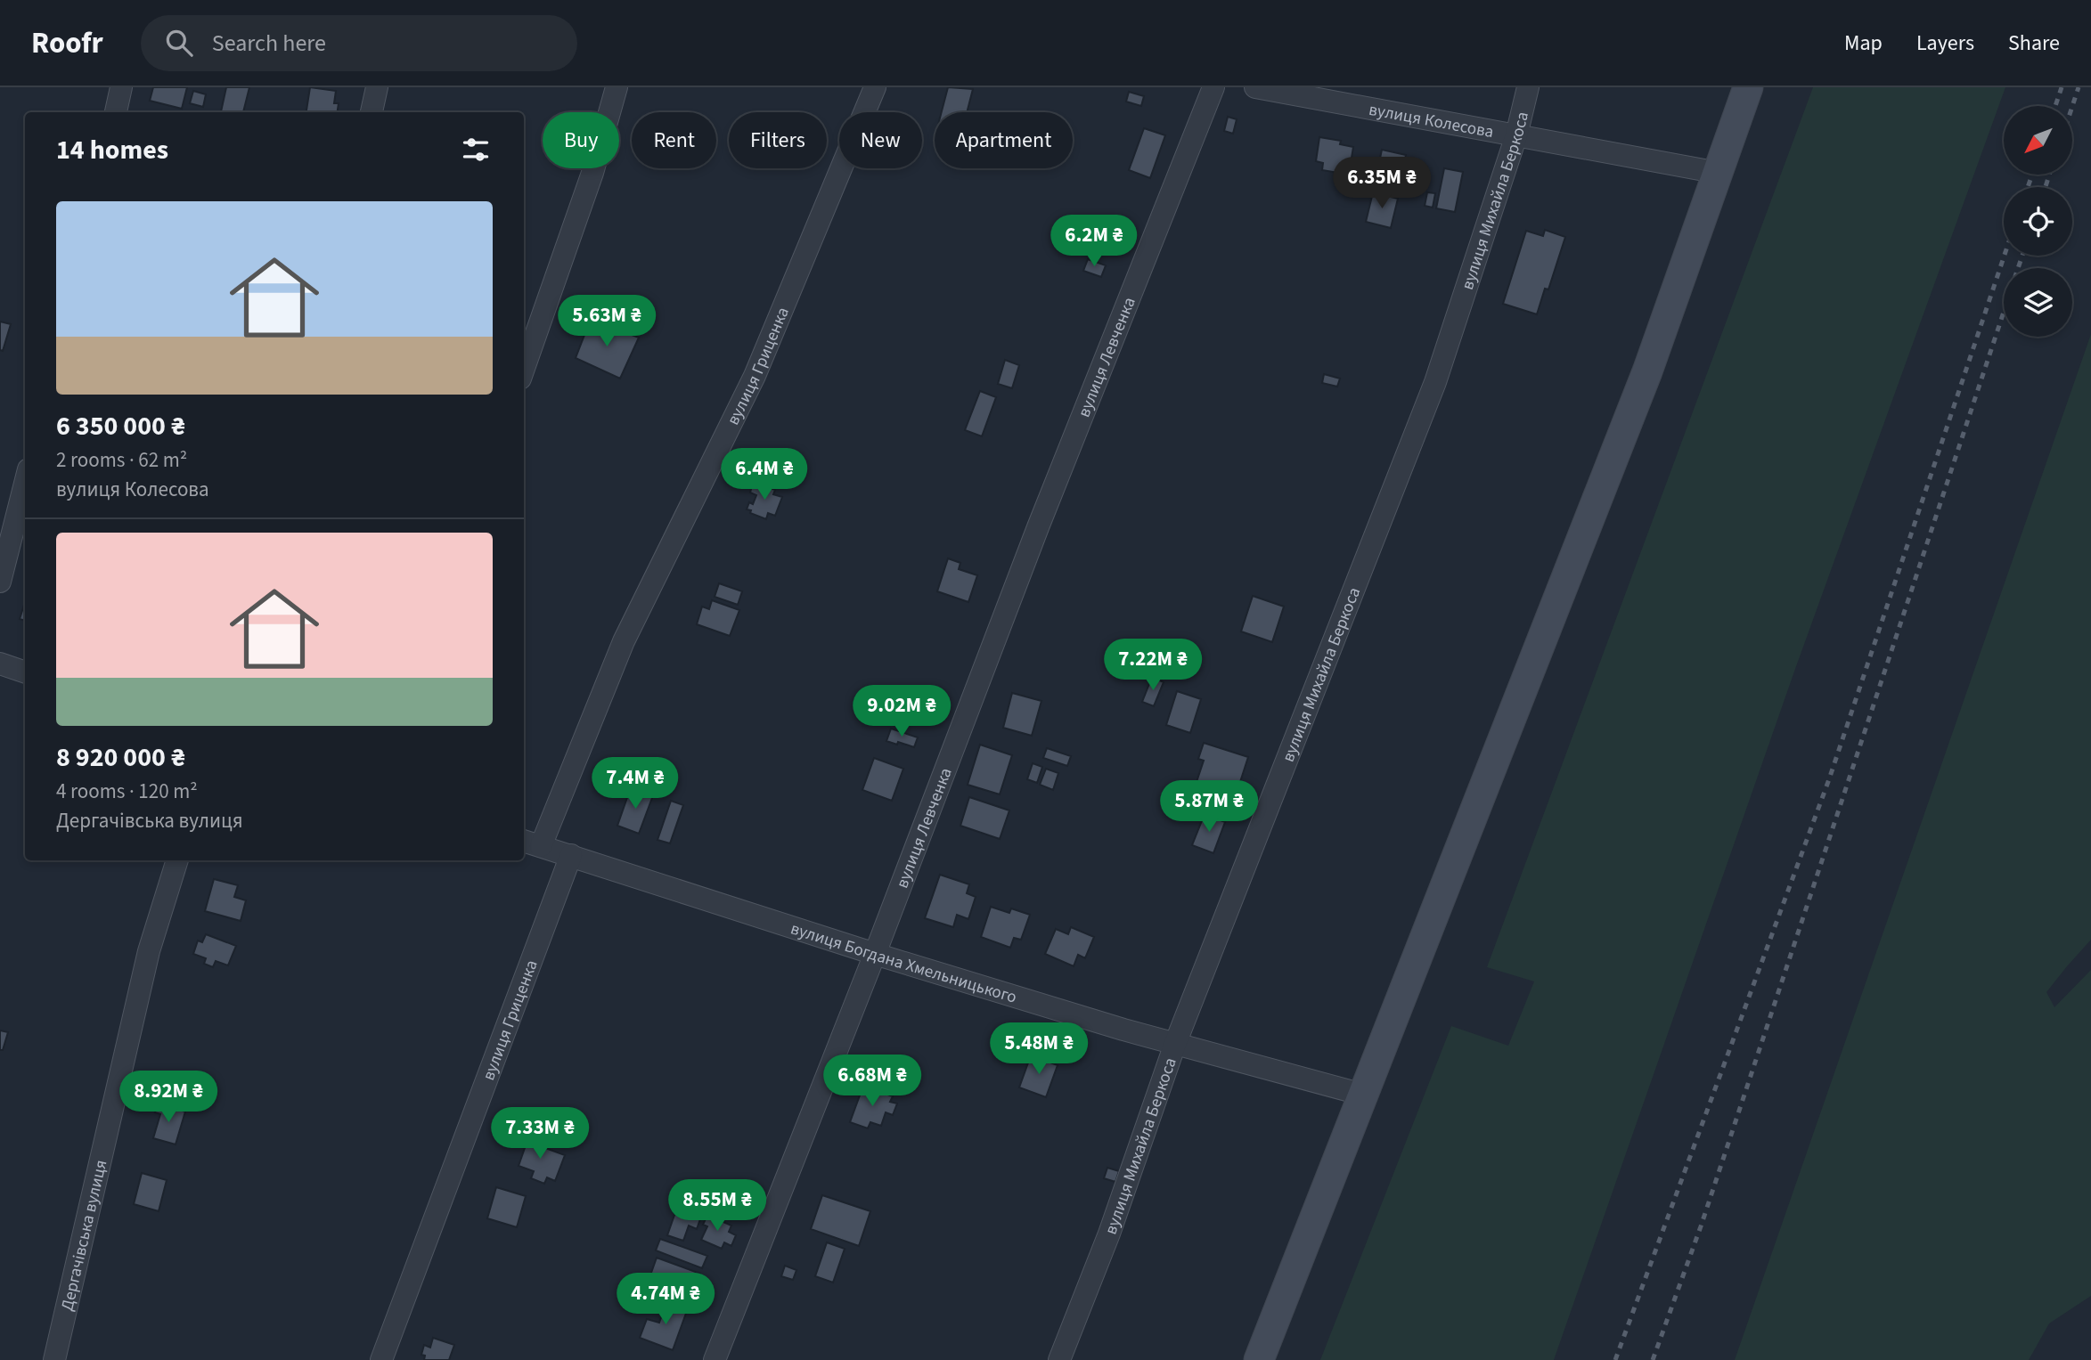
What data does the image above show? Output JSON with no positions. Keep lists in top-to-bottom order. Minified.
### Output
{"streets":{"street":["вулиця Колесова","вулиця Михайла Беркоса","вулиця Левченка","вулиця Гриценка","вулиця Богдана Хмельницького","Дергачівська вулиця"]},"crossings":[["вулиця Колесова","вулиця Михайла Беркоса"],["вулиця Михайла Беркоса","вулиця Богдана Хмельницького"],["вулиця Левченка","вулиця Богдана Хмельницького"],["вулиця Гриценка","вулиця Богдана Хмельницького"]],"north":"bottom left","page":{"header":"Roofr","search":"Search here","nav":["Map","Layers","Share"],"chip":["Buy","Rent","Filters","New","Apartment"],"heading":"14 homes","price":["6.35M ₴","6.2M ₴","5.63M ₴","6.4M ₴","7.22M ₴","9.02M ₴","7.4M ₴","5.87M ₴","5.48M ₴","6.68M ₴","8.92M ₴","7.33M ₴","8.55M ₴","4.74M ₴"],"list":[{"name":"6 350 000 ₴","note":"2 rooms · 62 m² · вулиця Колесова"},{"name":"8 920 000 ₴","note":"4 rooms · 120 m² · Дергачівська вулиця"}]}}
